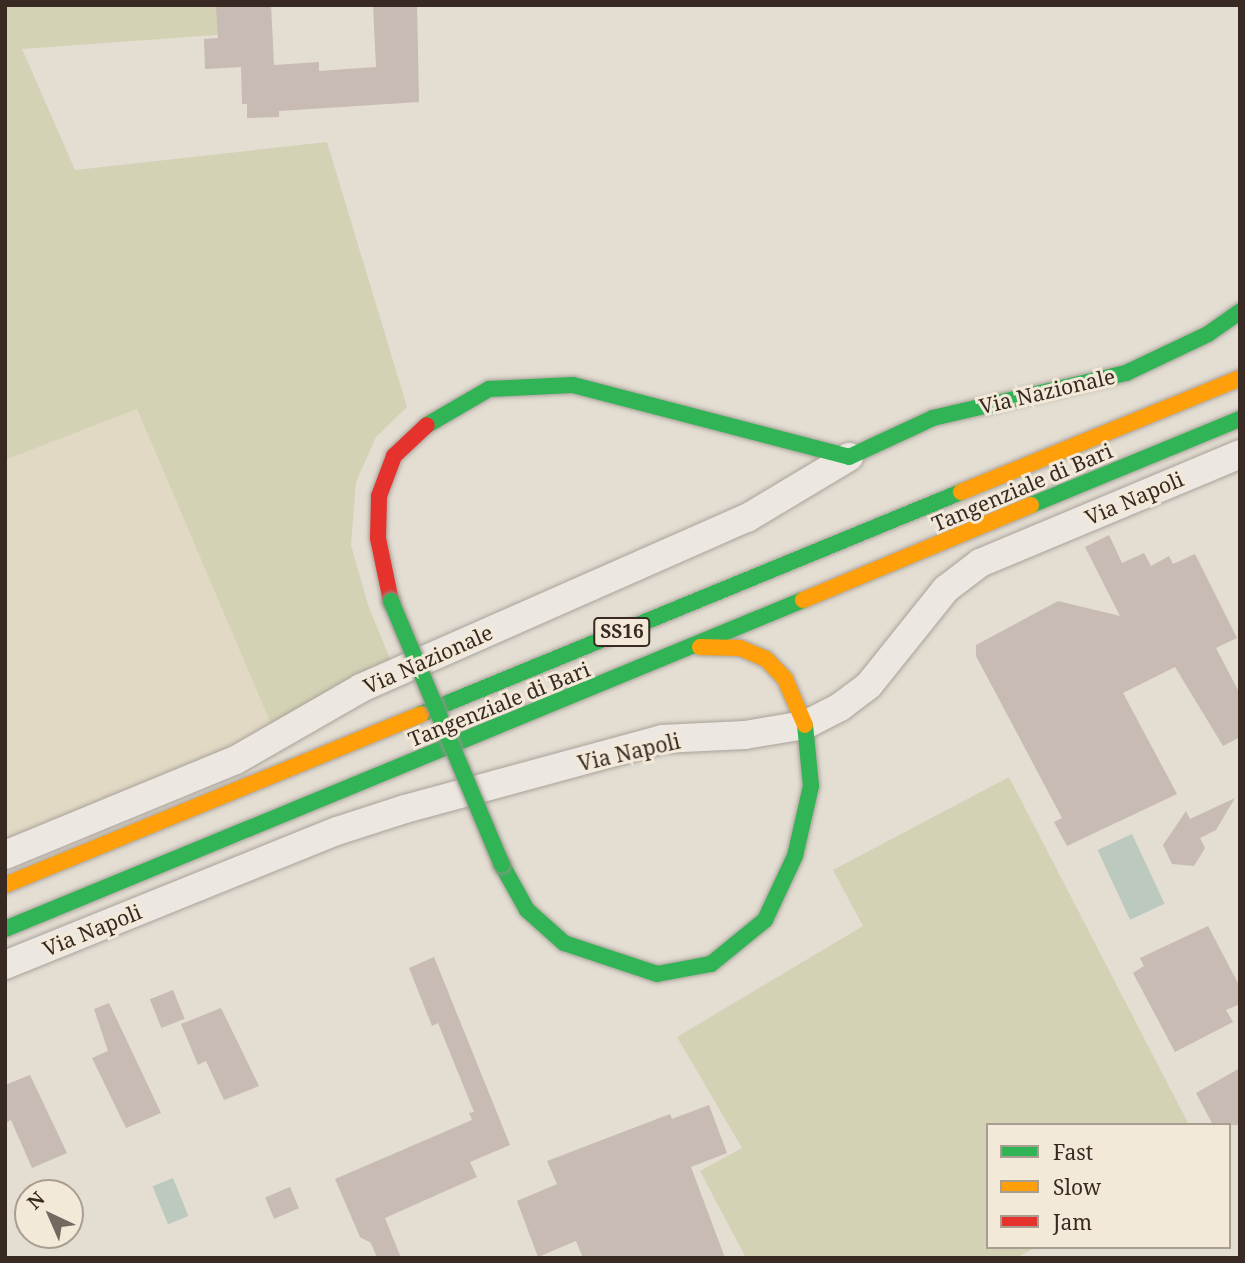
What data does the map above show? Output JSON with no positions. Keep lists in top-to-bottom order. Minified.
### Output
{"streets":{"main road":["Via Nazionale","Tangenziale di Bari","SS16"],"street":["Via Napoli"]},"legend":["Fast","Slow","Jam"],"north":"top left"}
